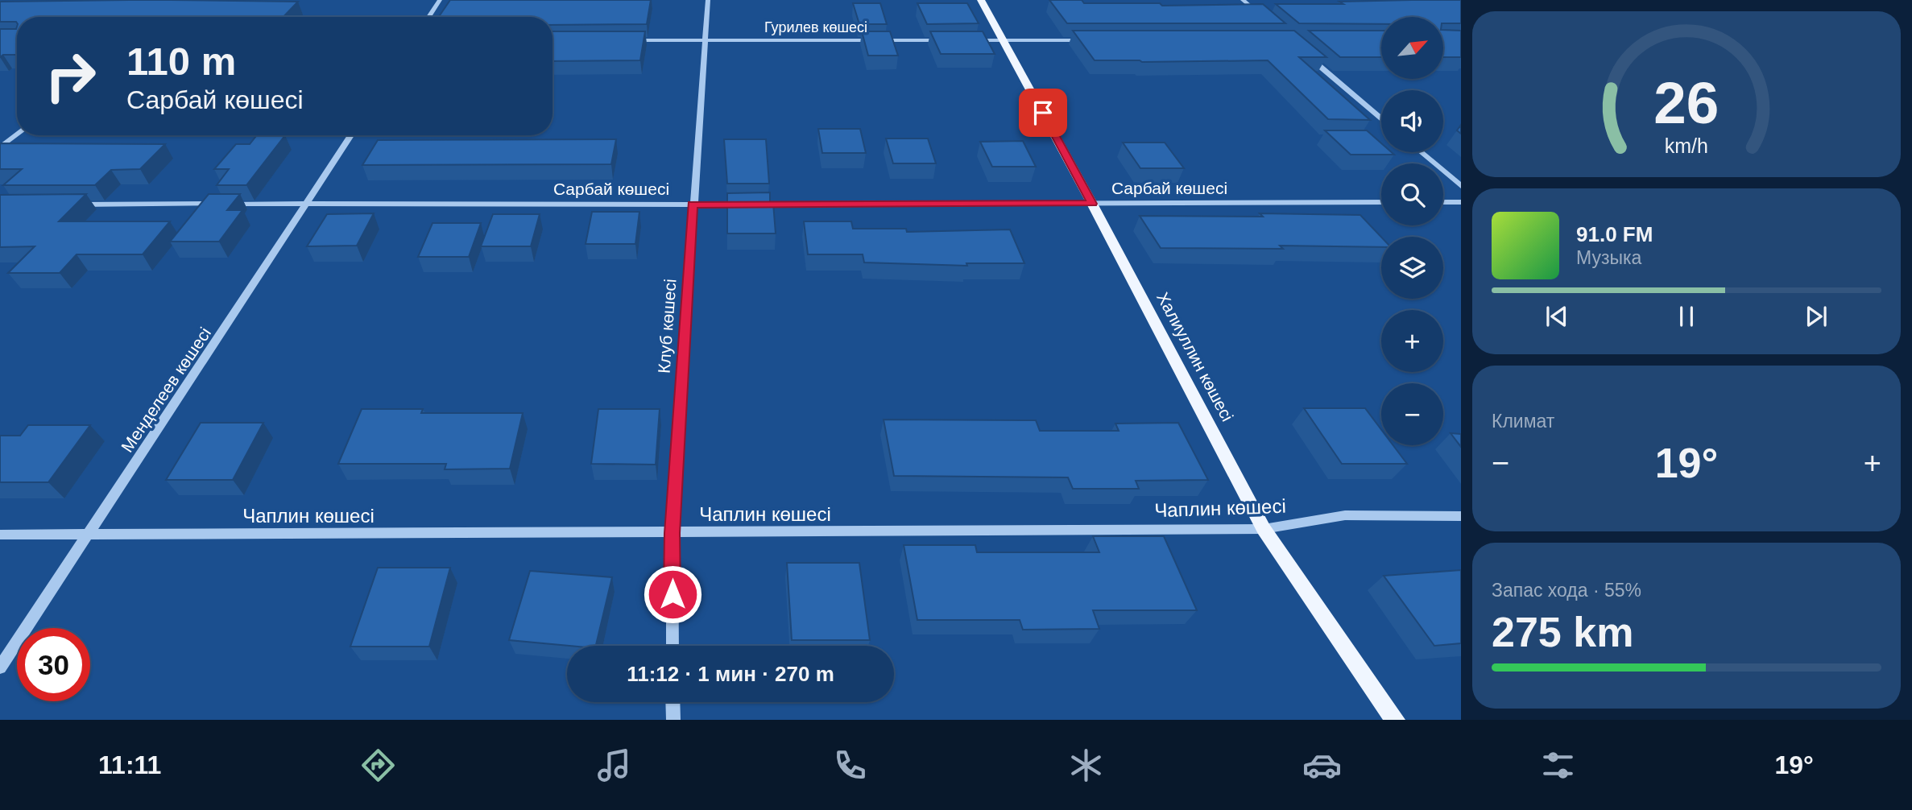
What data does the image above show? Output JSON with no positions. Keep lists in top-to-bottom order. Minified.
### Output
{"streets":{"main road":["Халиуллин көшесі"],"street":["Гурилев көшесі","Сарбай көшесі","Клуб көшесі","Менделеев көшесі","Чаплин көшесі"]},"crossings":[["Гурилев көшесі","Клуб көшесі"],["Сарбай көшесі","Клуб көшесі"],["Сарбай көшесі","Халиуллин көшесі"],["Сарбай көшесі","Менделеев көшесі"],["Клуб көшесі","Чаплин көшесі"],["Халиуллин көшесі","Чаплин көшесі"],["Менделеев көшесі","Чаплин көшесі"]],"north":"top right","page":{"map_buttons":["+","−"],"turn":["110 m","Сарбай көшесі"],"song":["91.0 FM","Музыка"],"tile":["Климат",["Запас хода · 55%","275 km"]],"heat":["−","19°","+"],"limit":"30","trip":"11:12 · 1 мин · 270 m","tabs":["11:11","19°"],"gauge":["26","km/h"]}}
